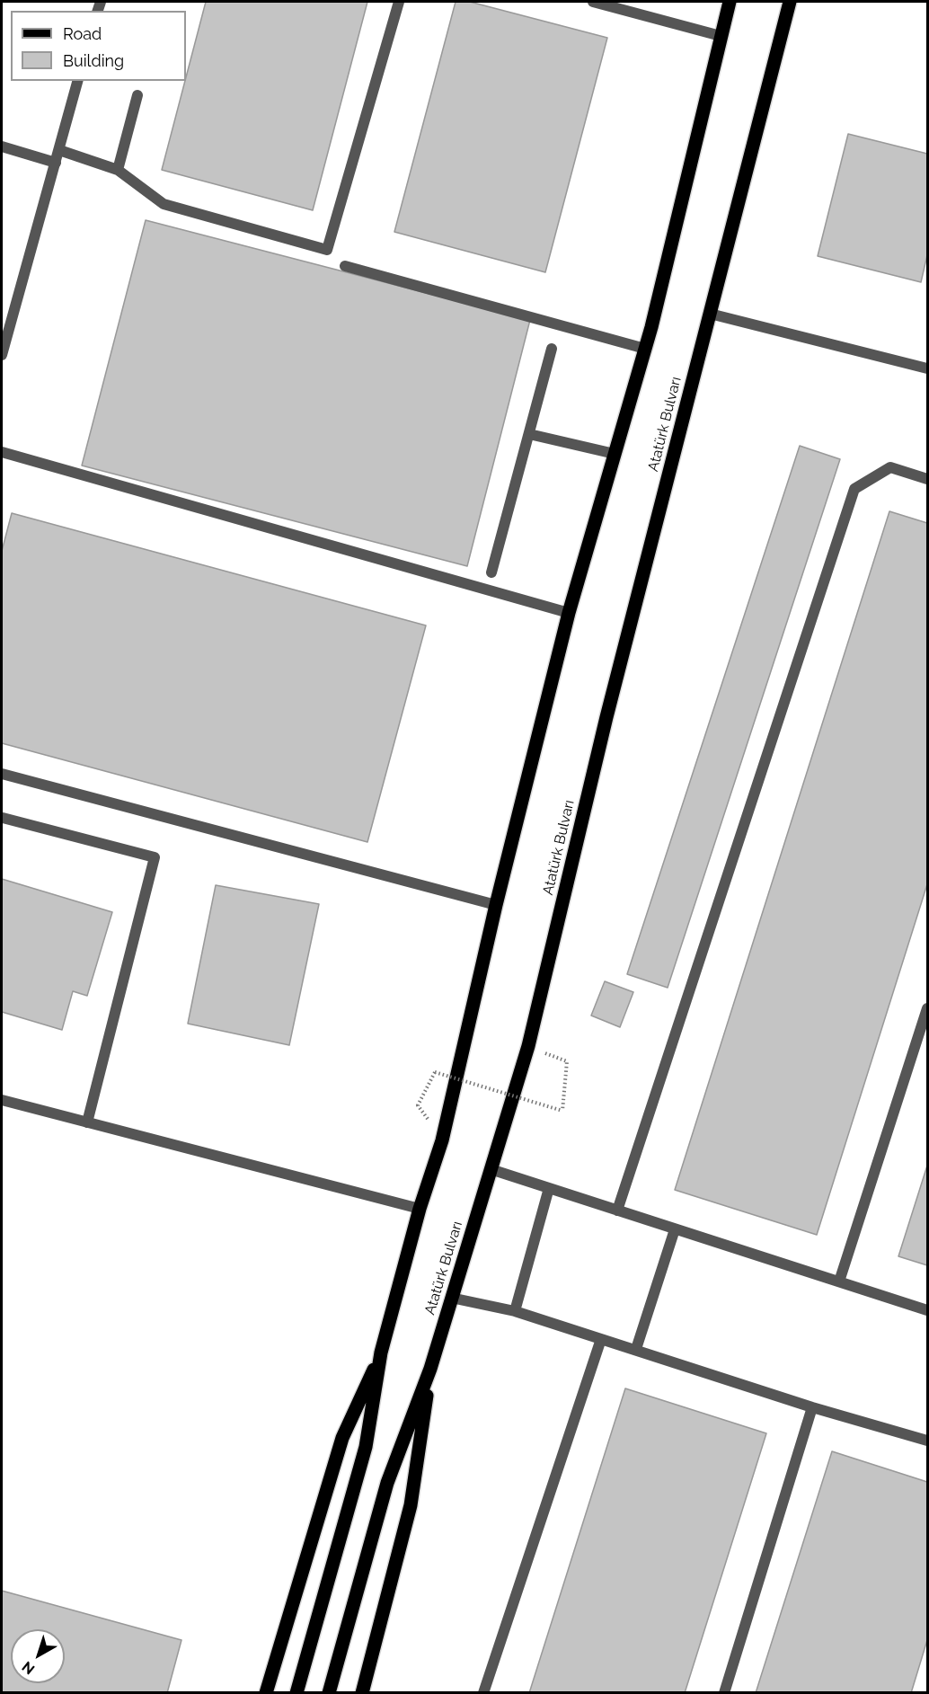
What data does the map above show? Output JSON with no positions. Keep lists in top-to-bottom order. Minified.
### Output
{"streets":{"main road":["Atatürk Bulvarı"]},"legend":["Road","Building"],"north":"bottom left"}
